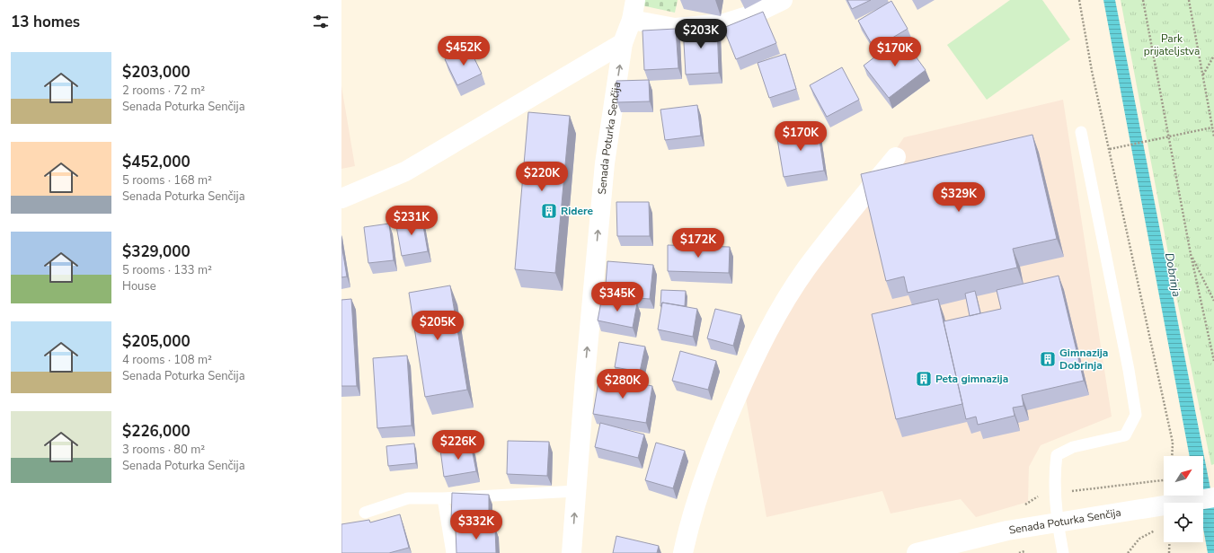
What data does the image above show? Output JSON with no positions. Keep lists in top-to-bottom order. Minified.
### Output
{"streets":{"street":["Senada Poturka Senčija"]},"water":["Dobrinja"],"parks":["Park prijateljstva"],"places":{"building":["Ridere","Gimnazija Dobrinja","Peta gimnazija"]},"north":"top right","page":{"heading":"13 homes","price":["$203K","$452K","$170K","$170K","$220K","$329K","$231K","$172K","$345K","$205K","$280K","$226K","$332K"],"list":[{"name":"$203,000","note":"2 rooms · 72 m² · Senada Poturka Senčija"},{"name":"$452,000","note":"5 rooms · 168 m² · Senada Poturka Senčija"},{"name":"$329,000","note":"5 rooms · 133 m² · House"},{"name":"$205,000","note":"4 rooms · 108 m² · Senada Poturka Senčija"},{"name":"$226,000","note":"3 rooms · 80 m² · Senada Poturka Senčija"}]}}
